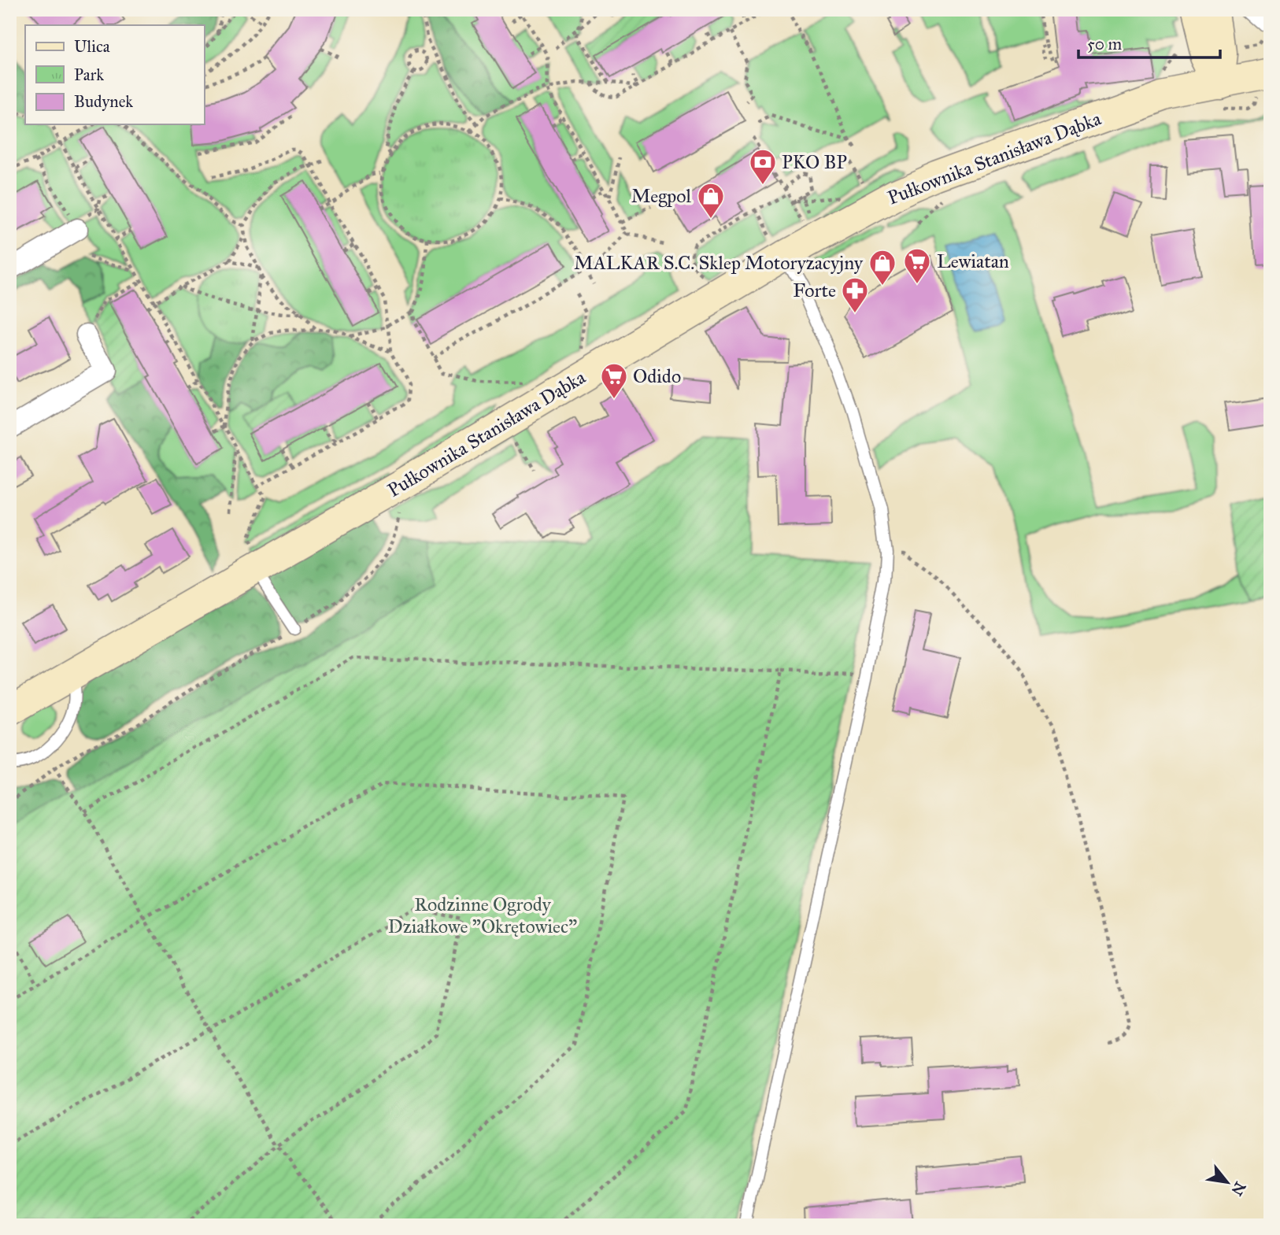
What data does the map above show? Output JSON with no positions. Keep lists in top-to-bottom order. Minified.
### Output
{"streets":{"street":["Pułkownika Stanisława Dąbka"]},"parks":["Rodzinne Ogrody Działkowe \"Okrętowiec\""],"places":{"bank":["PKO BP"],"shop":["Megpol","MALKAR S.C. Sklep Motoryzacyjny"],"supermarket":["Lewiatan","Odido"],"pharmacy":["Forte"]},"legend":["Ulica","Park","Budynek"],"scale_bar":"50 m","north":"bottom right"}
